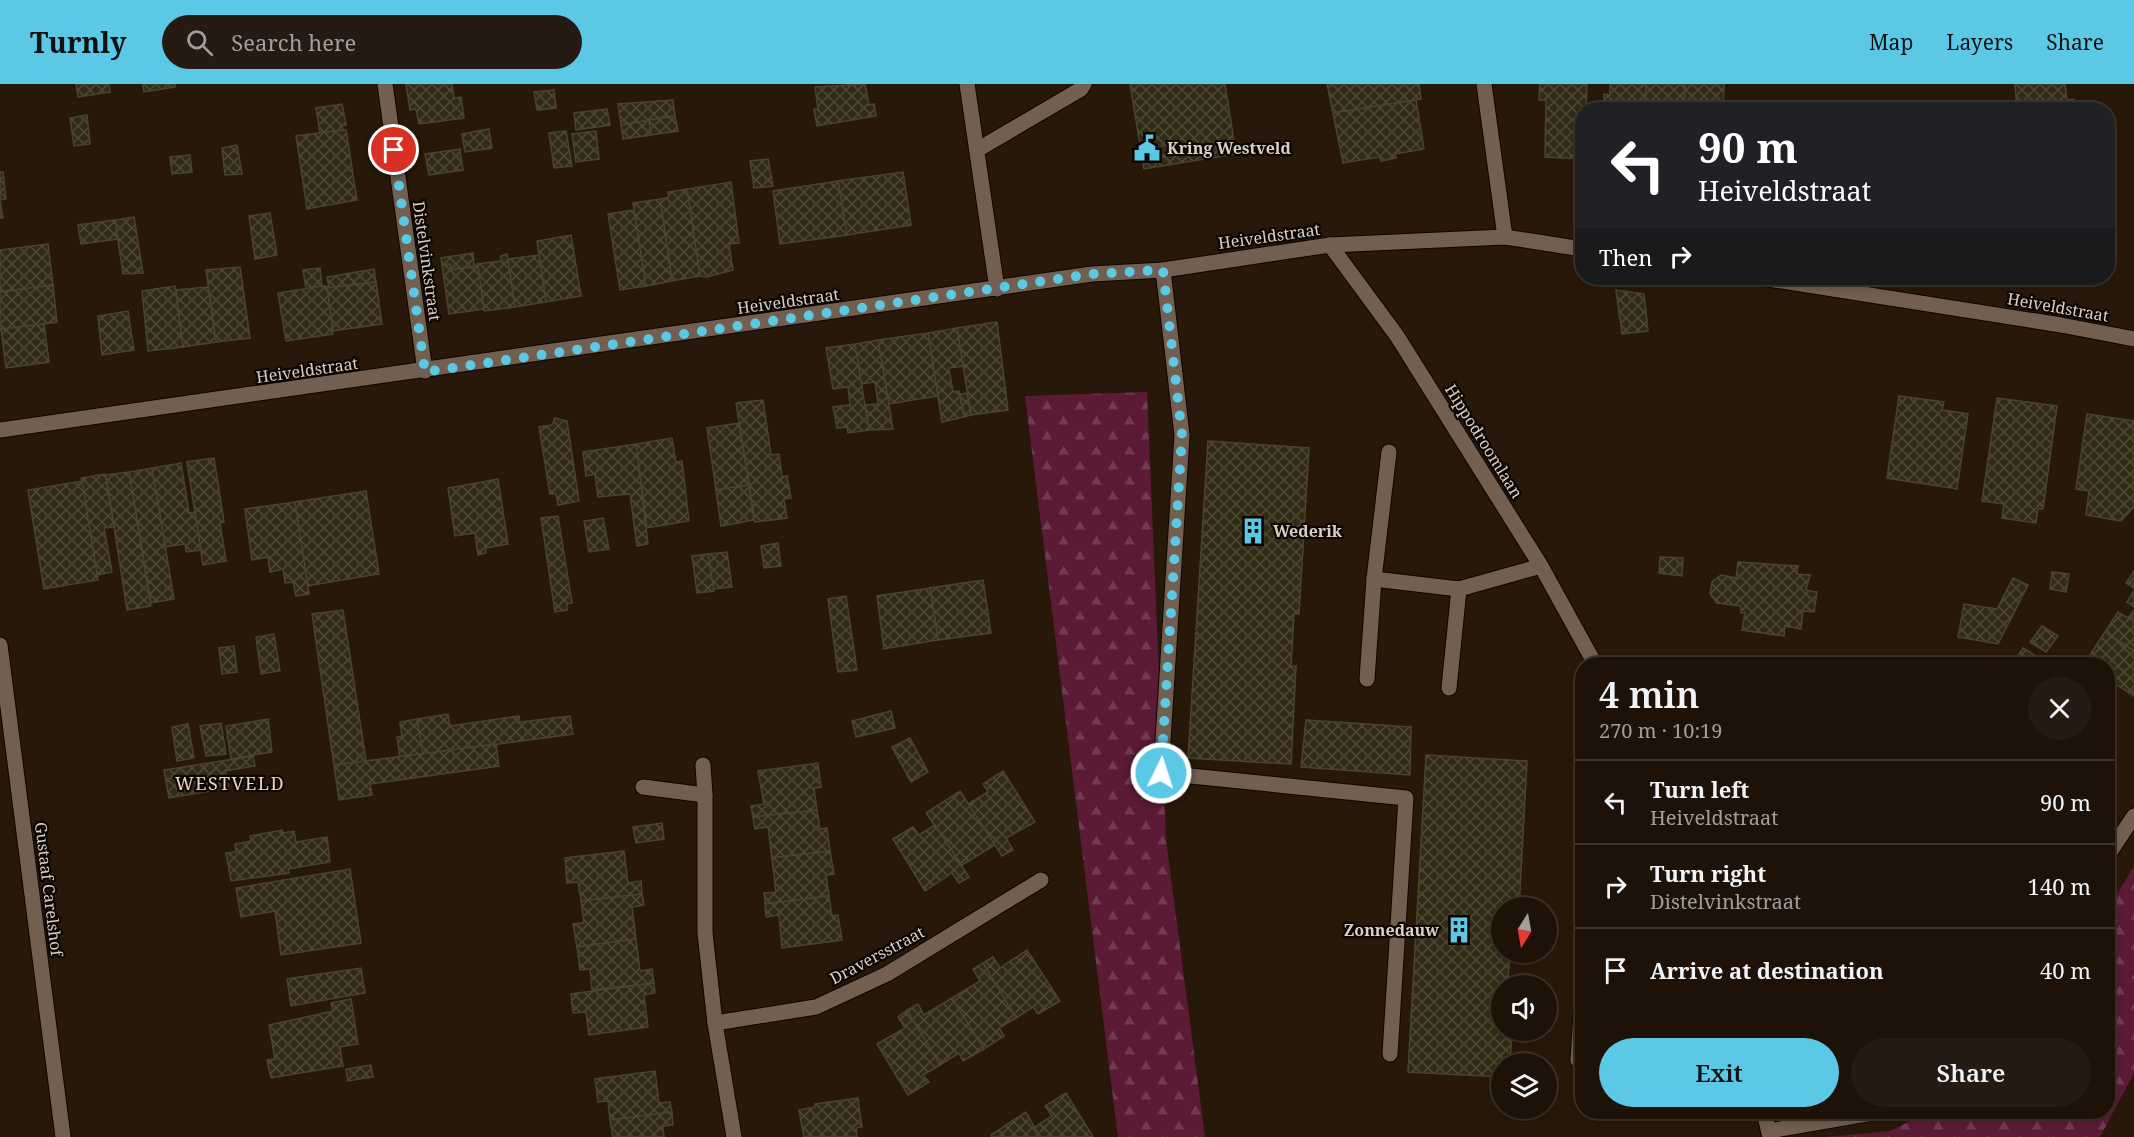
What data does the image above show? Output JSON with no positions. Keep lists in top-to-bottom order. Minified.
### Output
{"streets":{"street":["Heiveldstraat","Distelvinkstraat","Hippodroomlaan","Gustaaf Carelshof","Draversstraat"]},"crossings":[["Heiveldstraat","Distelvinkstraat"],["Heiveldstraat","Hippodroomlaan"]],"districts":["WESTVELD"],"places":{"public building":["Kring Westveld"],"building":["Wederik","Zonnedauw"]},"north":"bottom","page":{"header":"Turnly","search":"Search here","nav":["Map","Layers","Share"],"turn":["90 m","Heiveldstraat"],"then":"Then","heading":["4 min","270 m · 10:19"],"list":[{"name":"Turn left","note":"Heiveldstraat","value":"90 m"},{"name":"Turn right","note":"Distelvinkstraat","value":"140 m"},{"name":"Arrive at destination","value":"40 m"}],"buttons":["Exit","Share"]}}
